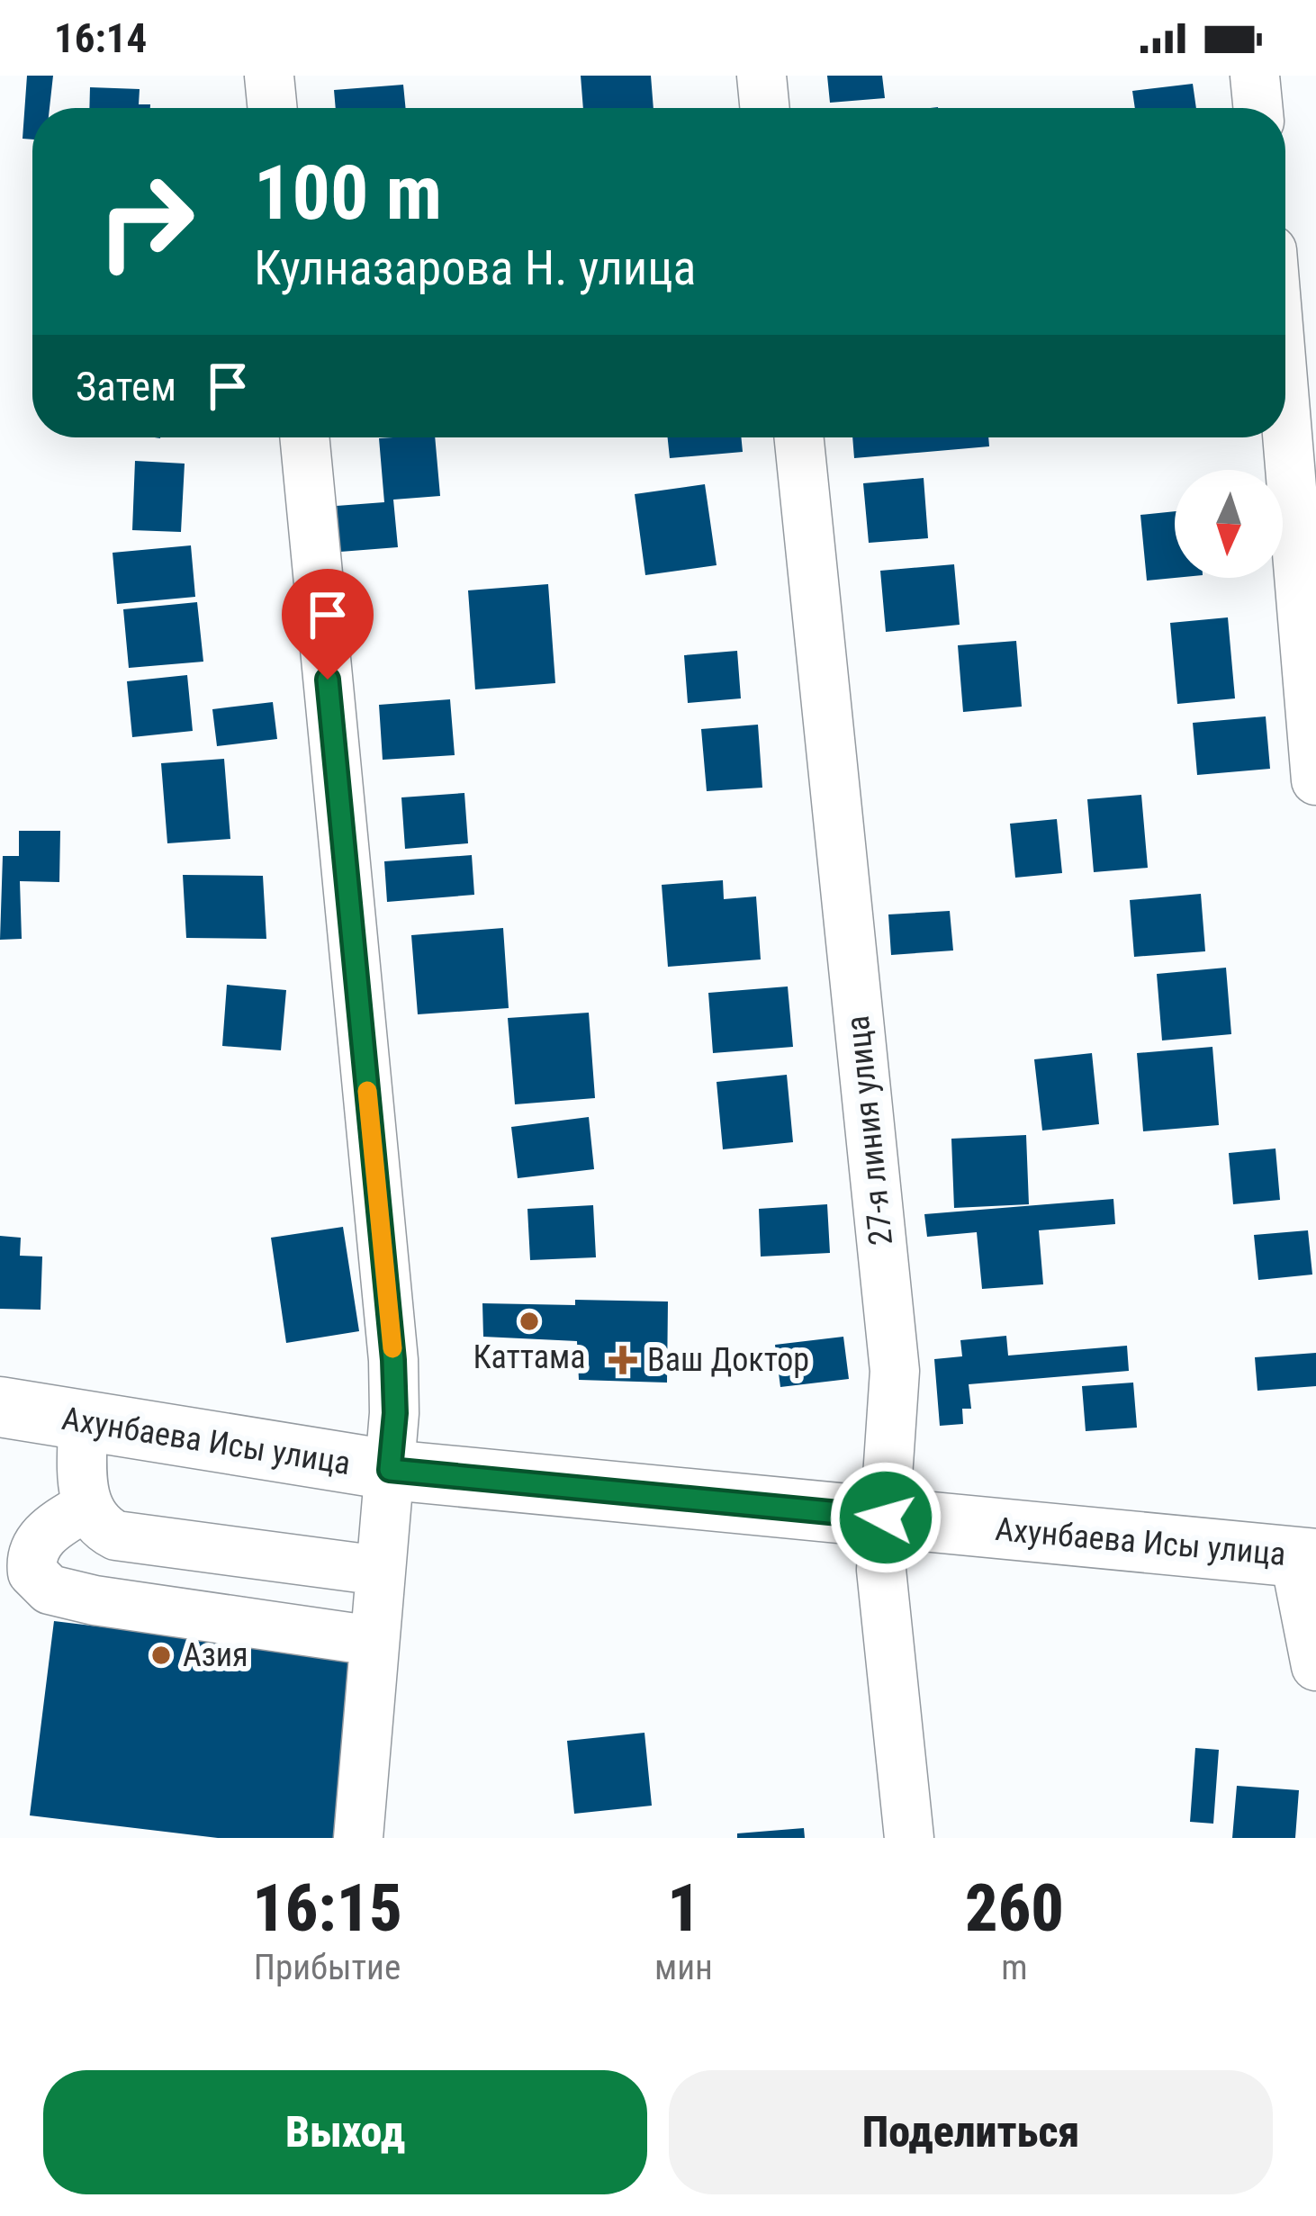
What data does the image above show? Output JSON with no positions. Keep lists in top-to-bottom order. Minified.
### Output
{"streets":{"main road":["Ахунбаева Исы улица"],"street":["27-я линия улица"]},"crossings":[["27-я линия улица","Ахунбаева Исы улица"]],"places":{"other":["Каттама","Азия"],"health":["Ваш Доктор"]},"north":"bottom","page":{"status":"16:14","turn":["100 m","Кулназарова Н. улица"],"then":"Затем","eta":["16:15","Прибытие","1","мин","260","m"],"buttons":["Выход","Поделиться"]}}
